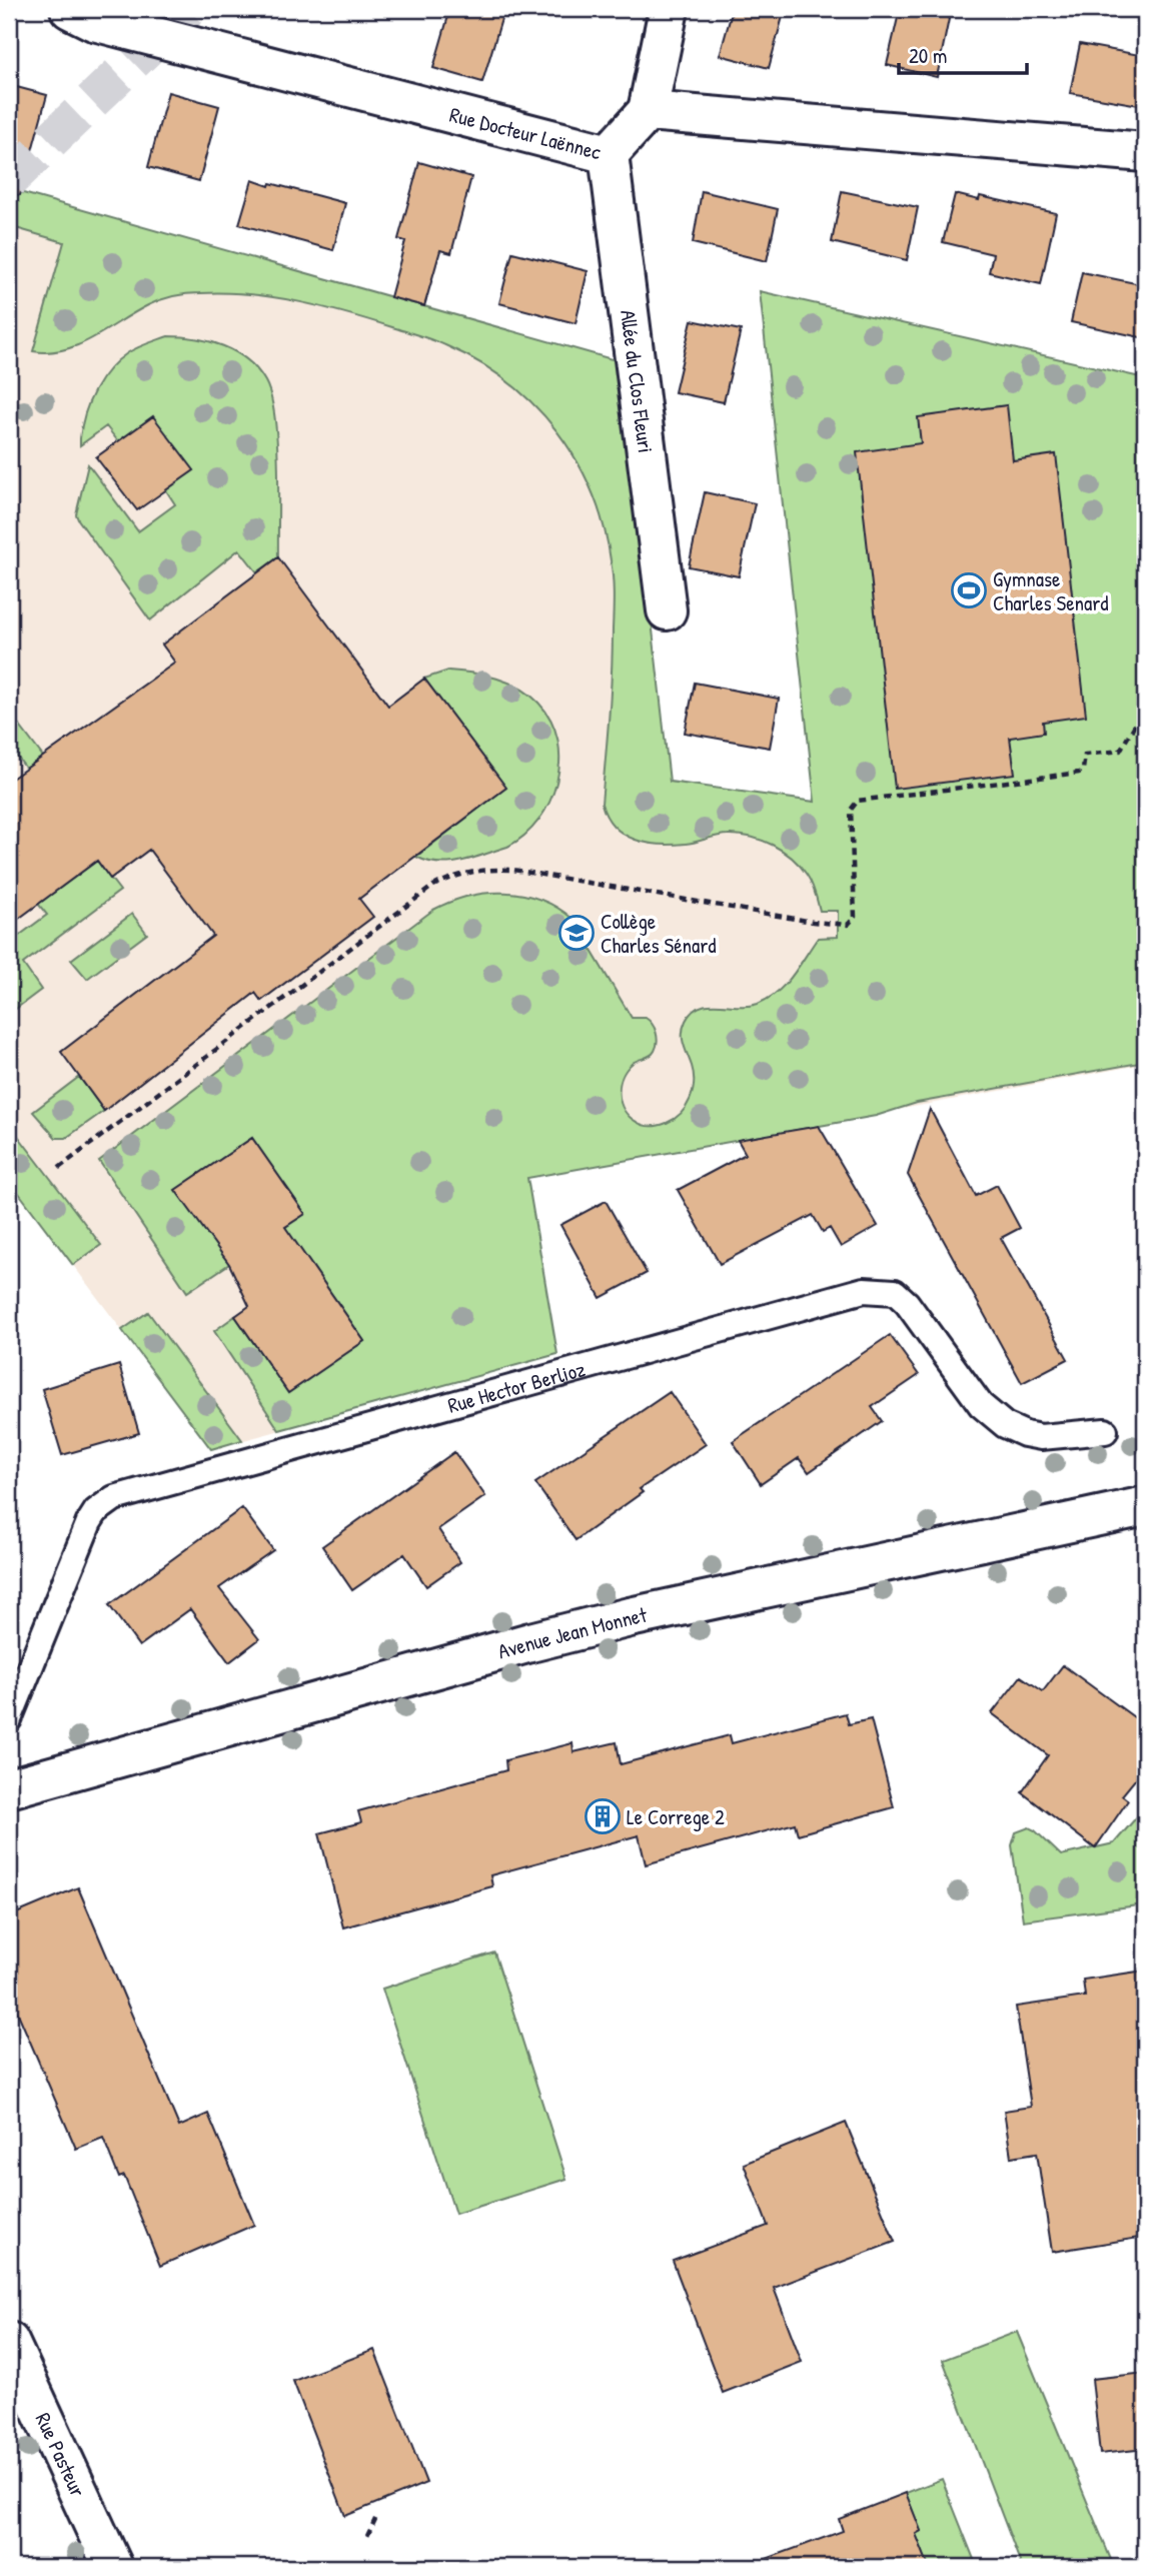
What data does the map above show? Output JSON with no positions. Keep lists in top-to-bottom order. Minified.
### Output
{"streets":{"street":["Rue Docteur Laënnec","Allée du Clos Fleuri","Avenue Jean Monnet","Rue Pasteur"],"lane":["Rue Hector Berlioz"]},"crossings":[["Rue Docteur Laënnec","Allée du Clos Fleuri"]],"places":{"sports":["Gymnase Charles Senard"],"school or university":["Collège Charles Sénard"],"building":["Le Correge 2"]},"scale_bar":"20 m"}
